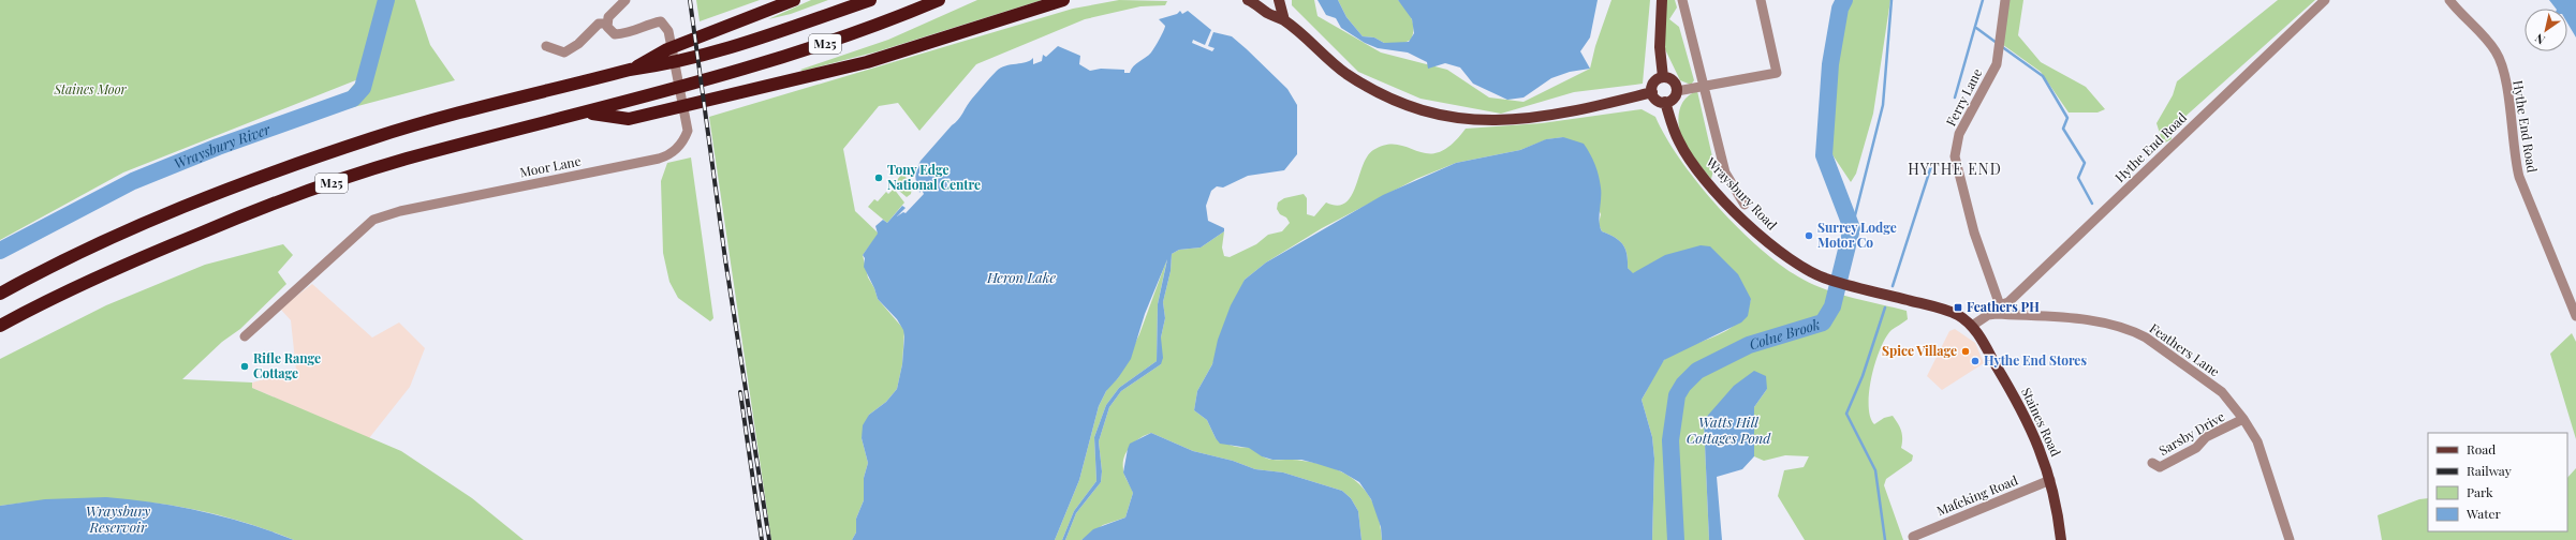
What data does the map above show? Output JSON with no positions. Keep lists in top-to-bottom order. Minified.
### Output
{"streets":{"highway":["M25"],"main road":["Wraysbury Road","Staines Road"],"street":["Ferry Lane","Hythe End Road","Moor Lane","Feathers Lane","Sarsby Drive","Mafeking Road"]},"crossings":[["Ferry Lane","Hythe End Road"],["Ferry Lane","Feathers Lane"],["Hythe End Road","Feathers Lane"],["Wraysbury Road","Feathers Lane"],["Wraysbury Road","Staines Road"],["Feathers Lane","Staines Road"],["Feathers Lane","Sarsby Drive"],["Staines Road","Mafeking Road"]],"districts":["HYTHE END"],"water":["Wraysbury River","Heron Lake","Colne Brook","Watts Hill Cottages Pond","Wraysbury Reservoir"],"parks":["Staines Moor"],"places":{"other":["Tony Edge National Centre","Surrey Lodge Motor Co","Spice Village","Hythe End Stores","Rifle Range Cottage"],"transit":["Feathers PH"]},"legend":["Road","Railway","Park","Water"],"north":"bottom left"}
